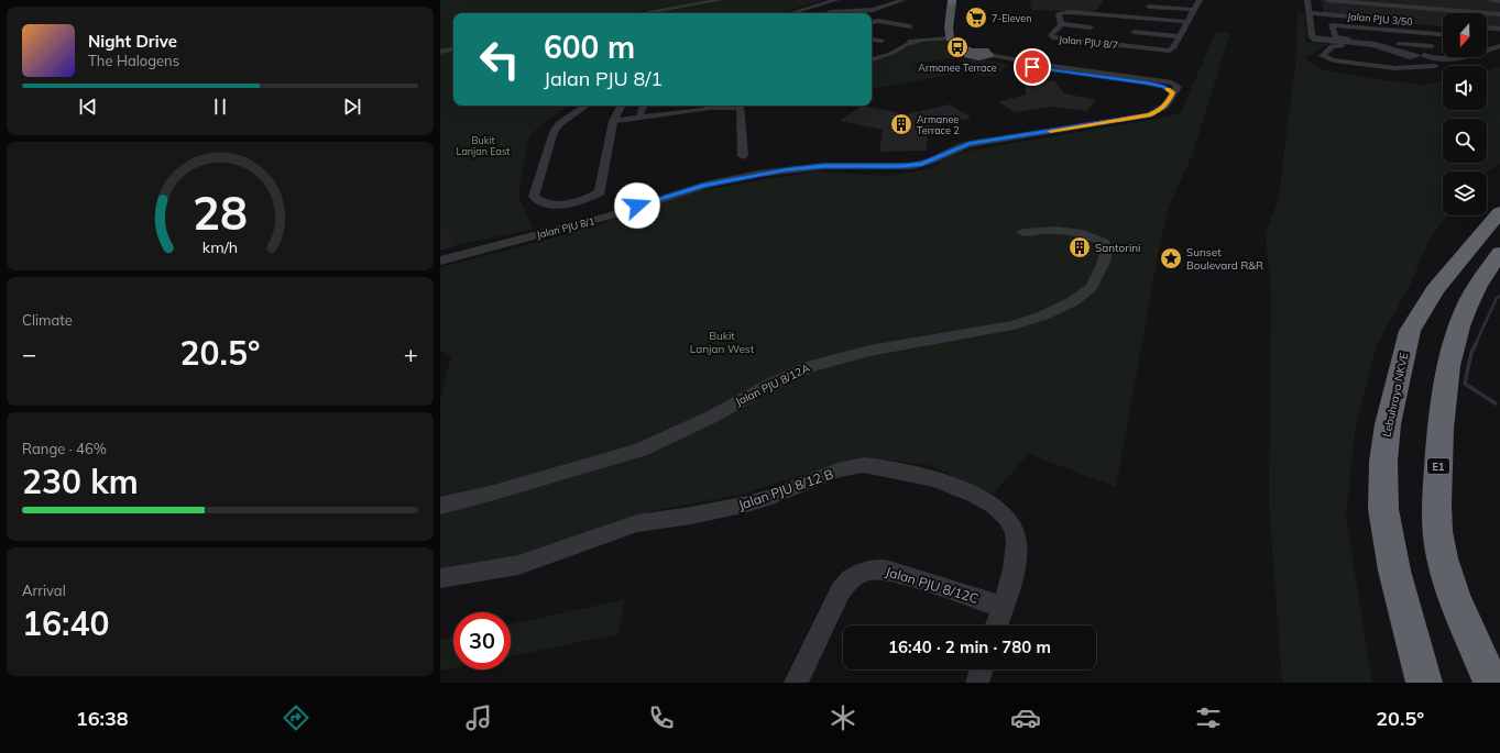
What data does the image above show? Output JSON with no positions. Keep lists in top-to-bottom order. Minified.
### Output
{"streets":{"highway":["Lebuhraya NKVE","E1"],"main road":["Jalan PJU 8/1"],"street":["Jalan PJU 3/50","Jalan PJU 8/7","Jalan PJU 8/12A","Jalan PJU 8/12 B","Jalan PJU 8/12C"]},"crossings":[["Jalan PJU 8/12 B","Jalan PJU 8/12C"]],"parks":["Bukit Lanjan East","Bukit Lanjan West"],"places":{"supermarket":["7-Eleven"],"bus stop":["Armanee Terrace"],"building":["Armanee Terrace 2","Santorini"],"place":["Sunset Boulevard R&R"]},"north":"bottom","page":{"turn":["600 m","Jalan PJU 8/1"],"song":["Night Drive","The Halogens"],"tile":["Climate",["Range · 46%","230 km"],["Arrival","16:40"]],"heat":["−","20.5°","+"],"limit":"30","trip":"16:40 · 2 min · 780 m","tabs":["16:38","20.5°"],"gauge":["28","km/h"]}}
